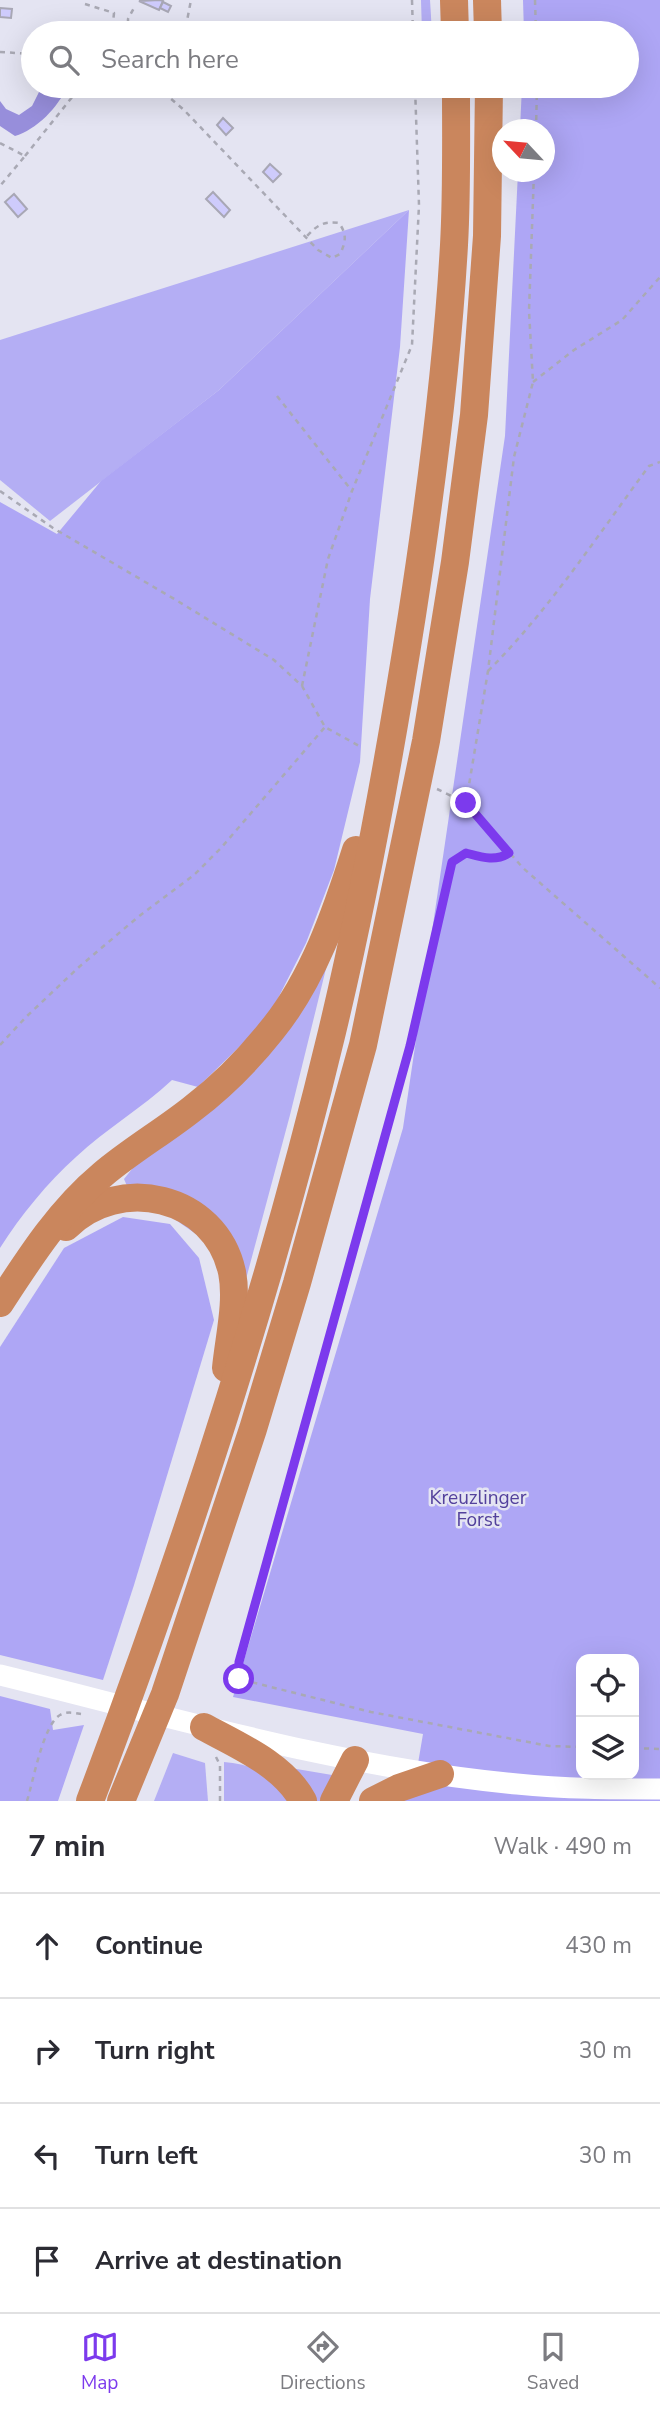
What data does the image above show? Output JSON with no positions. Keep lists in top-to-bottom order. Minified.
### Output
{"parks":["Kreuzlinger Forst"],"north":"top left","page":{"search":"Search here","heading":["7 min","Walk · 490 m"],"list":[["Continue","430 m"],["Turn right","30 m"],["Turn left","30 m"],"Arrive at destination"],"nav":["Map","Directions","Saved"]}}
